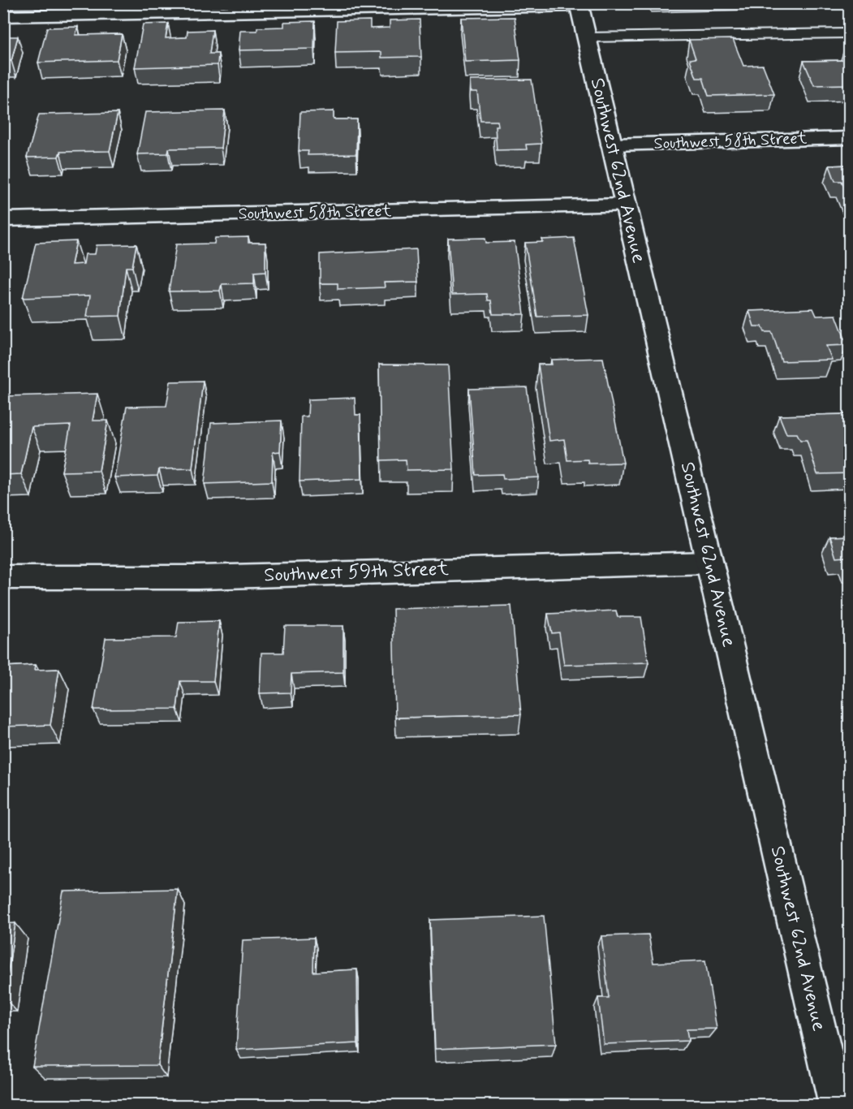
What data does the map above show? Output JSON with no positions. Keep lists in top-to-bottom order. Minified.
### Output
{"streets":{"street":["Southwest 58th Street","Southwest 62nd Avenue","Southwest 59th Street"]},"crossings":[["Southwest 58th Street","Southwest 62nd Avenue"],["Southwest 62nd Avenue","Southwest 59th Street"]]}
